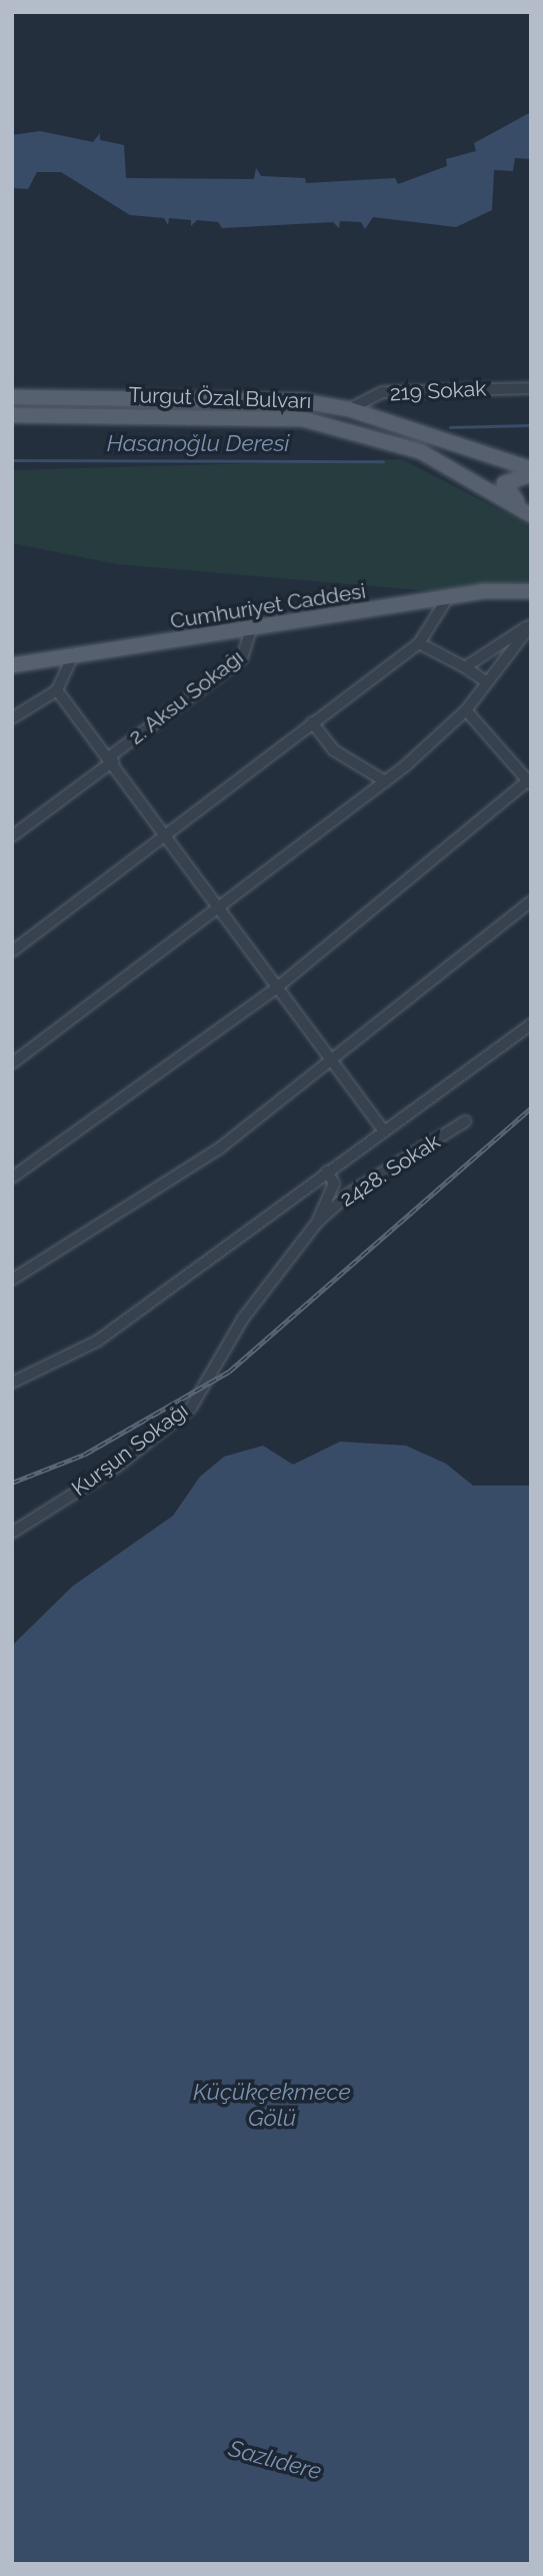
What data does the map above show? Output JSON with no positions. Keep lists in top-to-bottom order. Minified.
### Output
{"streets":{"main road":["Turgut Özal Bulvarı","Cumhuriyet Caddesi"],"street":["219 Sokak","2. Aksu Sokağı","2428. Sokak","Kurşun Sokağı"]},"crossings":[["219 Sokak","Turgut Özal Bulvarı"],["Cumhuriyet Caddesi","2. Aksu Sokağı"],["2428. Sokak","Kurşun Sokağı"]],"water":["Hasanoğlu Deresi","Küçükçekmece Gölü","Sazlıdere"]}
